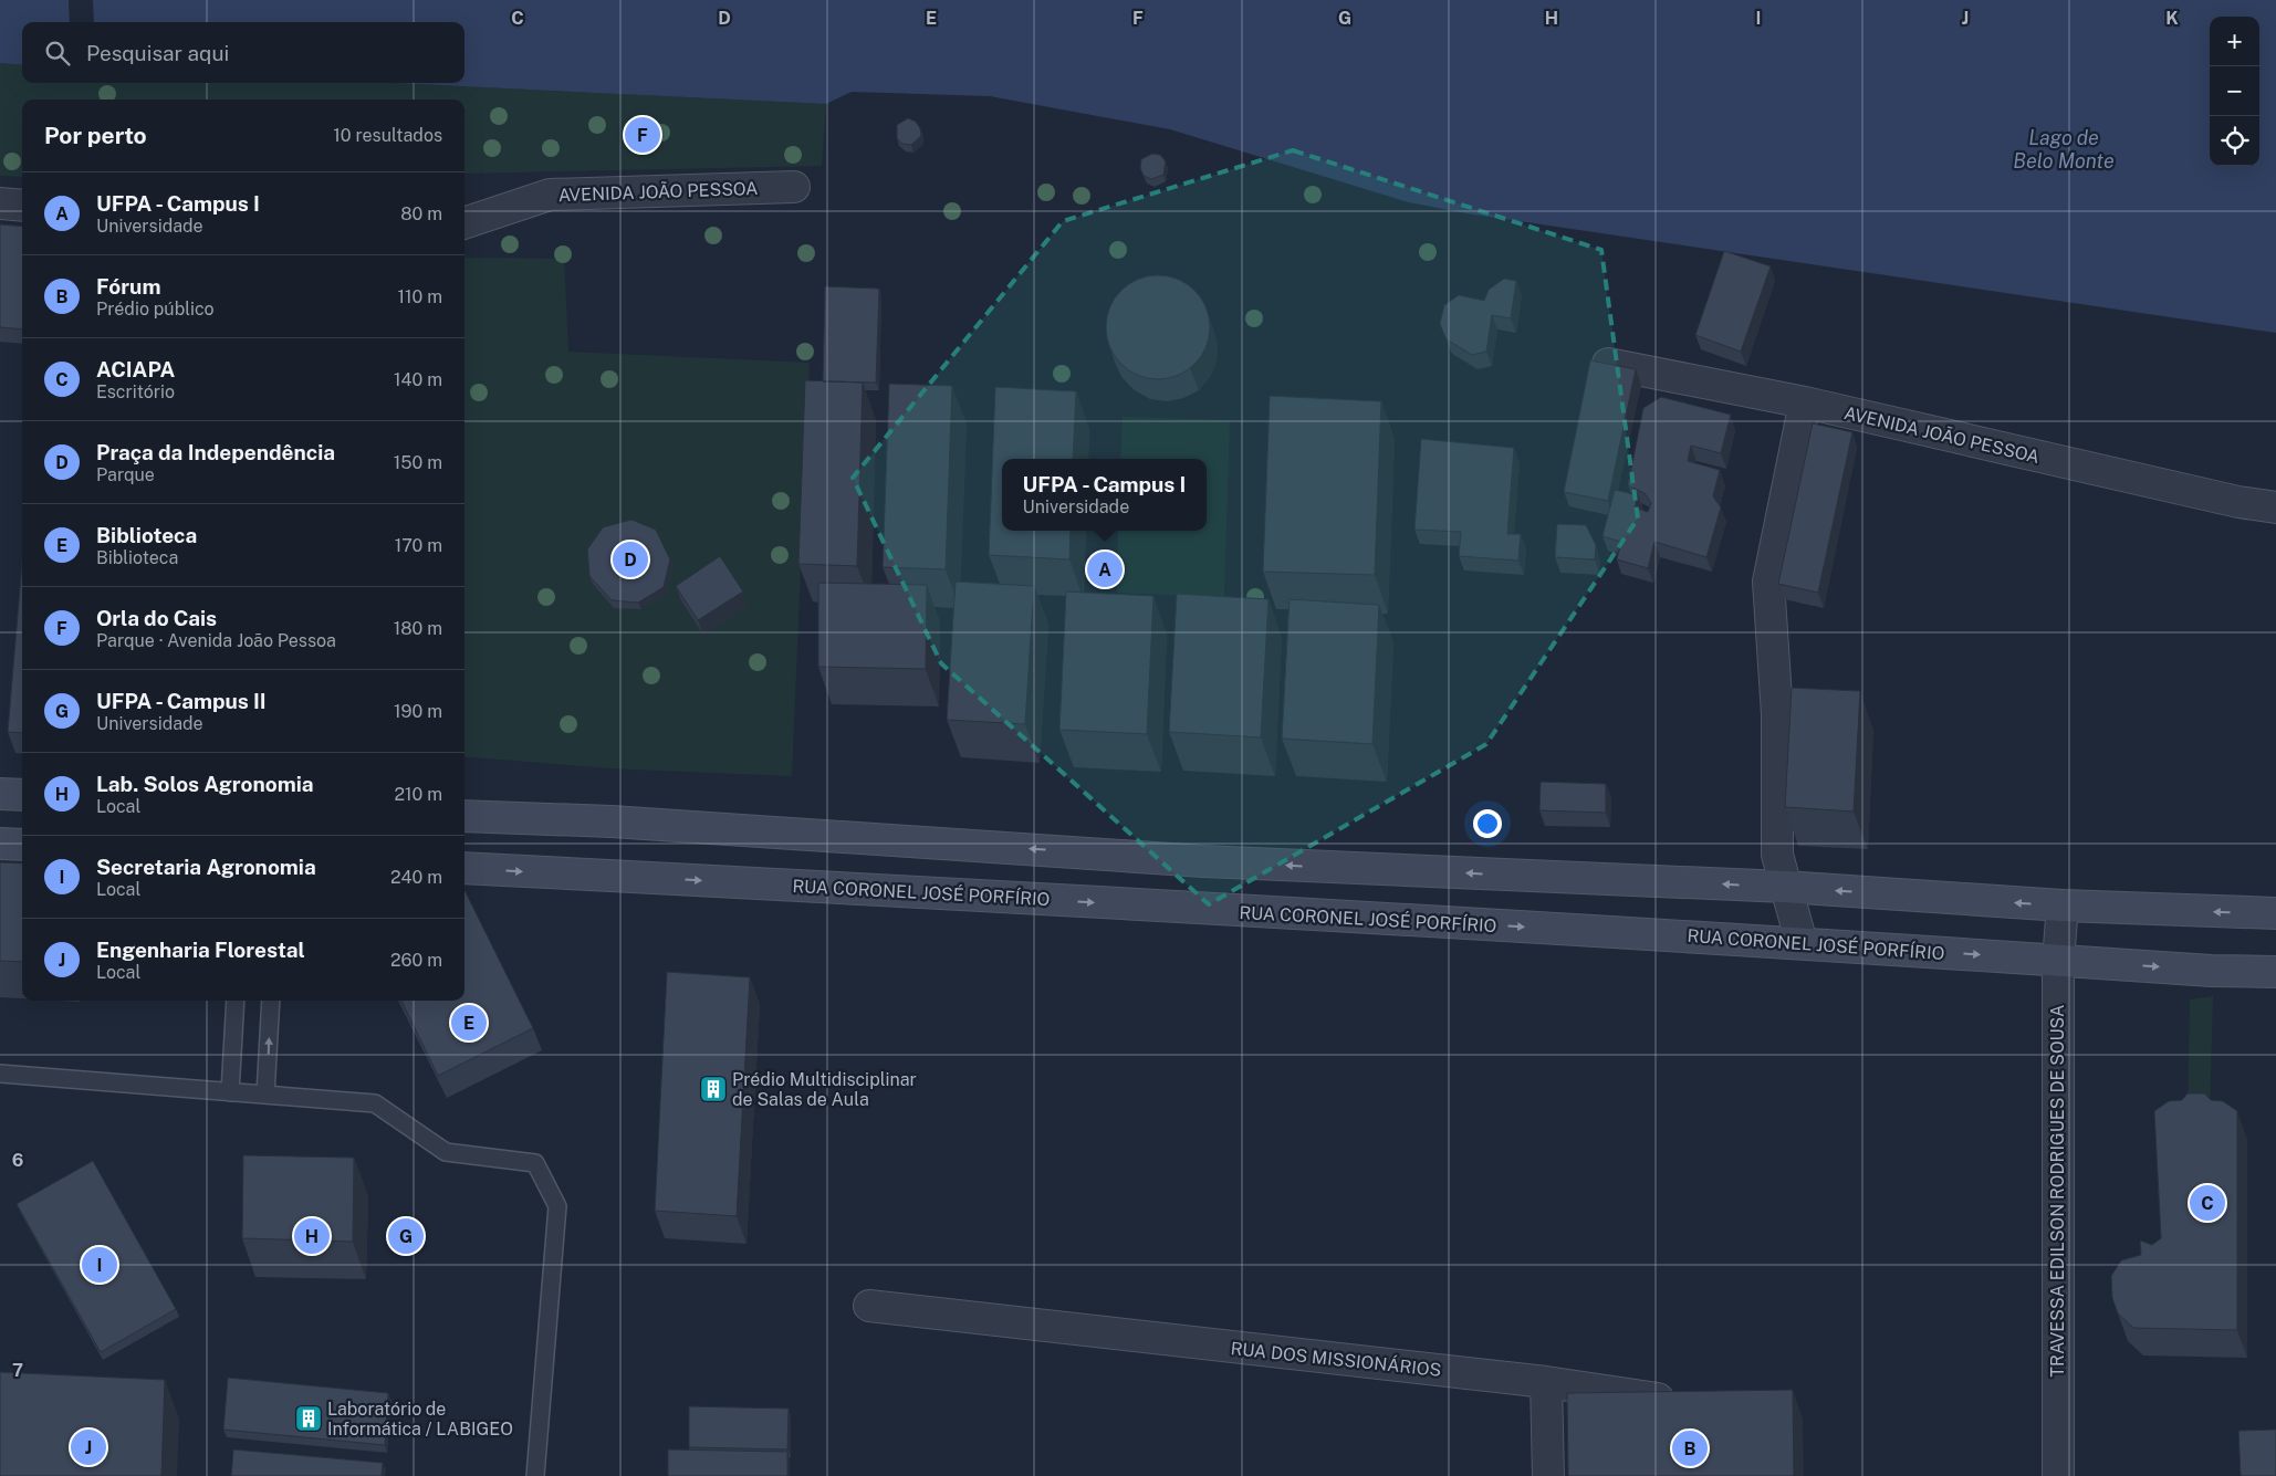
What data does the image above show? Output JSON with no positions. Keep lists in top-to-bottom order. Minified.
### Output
{"streets":{"street":["AVENIDA JOÃO PESSOA","RUA CORONEL JOSÉ PORFÍRIO","TRAVESSA EDILSON RODRIGUES DE SOUSA","RUA DOS MISSIONÁRIOS"]},"crossings":[["RUA CORONEL JOSÉ PORFÍRIO","TRAVESSA EDILSON RODRIGUES DE SOUSA"]],"water":["Lago de Belo Monte"],"places":{"building":["Prédio Multidisciplinar de Salas de Aula","Laboratório de Informática / LABIGEO"]},"page":{"map_buttons":["+","−"],"search":"Pesquisar aqui","heading":["Por perto","10 resultados"],"pins":["F","D","A","E","C","G","H","I","J","B"],"list":[{"mark":"A","name":"UFPA - Campus I","note":"Universidade","value":"80 m"},{"mark":"B","name":"Fórum","note":"Prédio público","value":"110 m"},{"mark":"C","name":"ACIAPA","note":"Escritório","value":"140 m"},{"mark":"D","name":"Praça da Independência","note":"Parque","value":"150 m"},{"mark":"E","name":"Biblioteca","note":"Biblioteca","value":"170 m"},{"mark":"F","name":"Orla do Cais","note":"Parque · Avenida João Pessoa","value":"180 m"},{"mark":"G","name":"UFPA - Campus II","note":"Universidade","value":"190 m"},{"mark":"H","name":"Lab. Solos Agronomia","note":"Local","value":"210 m"},{"mark":"I","name":"Secretaria Agronomia","note":"Local","value":"240 m"},{"mark":"J","name":"Engenharia Florestal","note":"Local","value":"260 m"}],"popup":["UFPA - Campus I","Universidade"]},"grid":{"columns":["C","D","E","F","G","H","I","J","K"],"rows":["6","7"]}}
